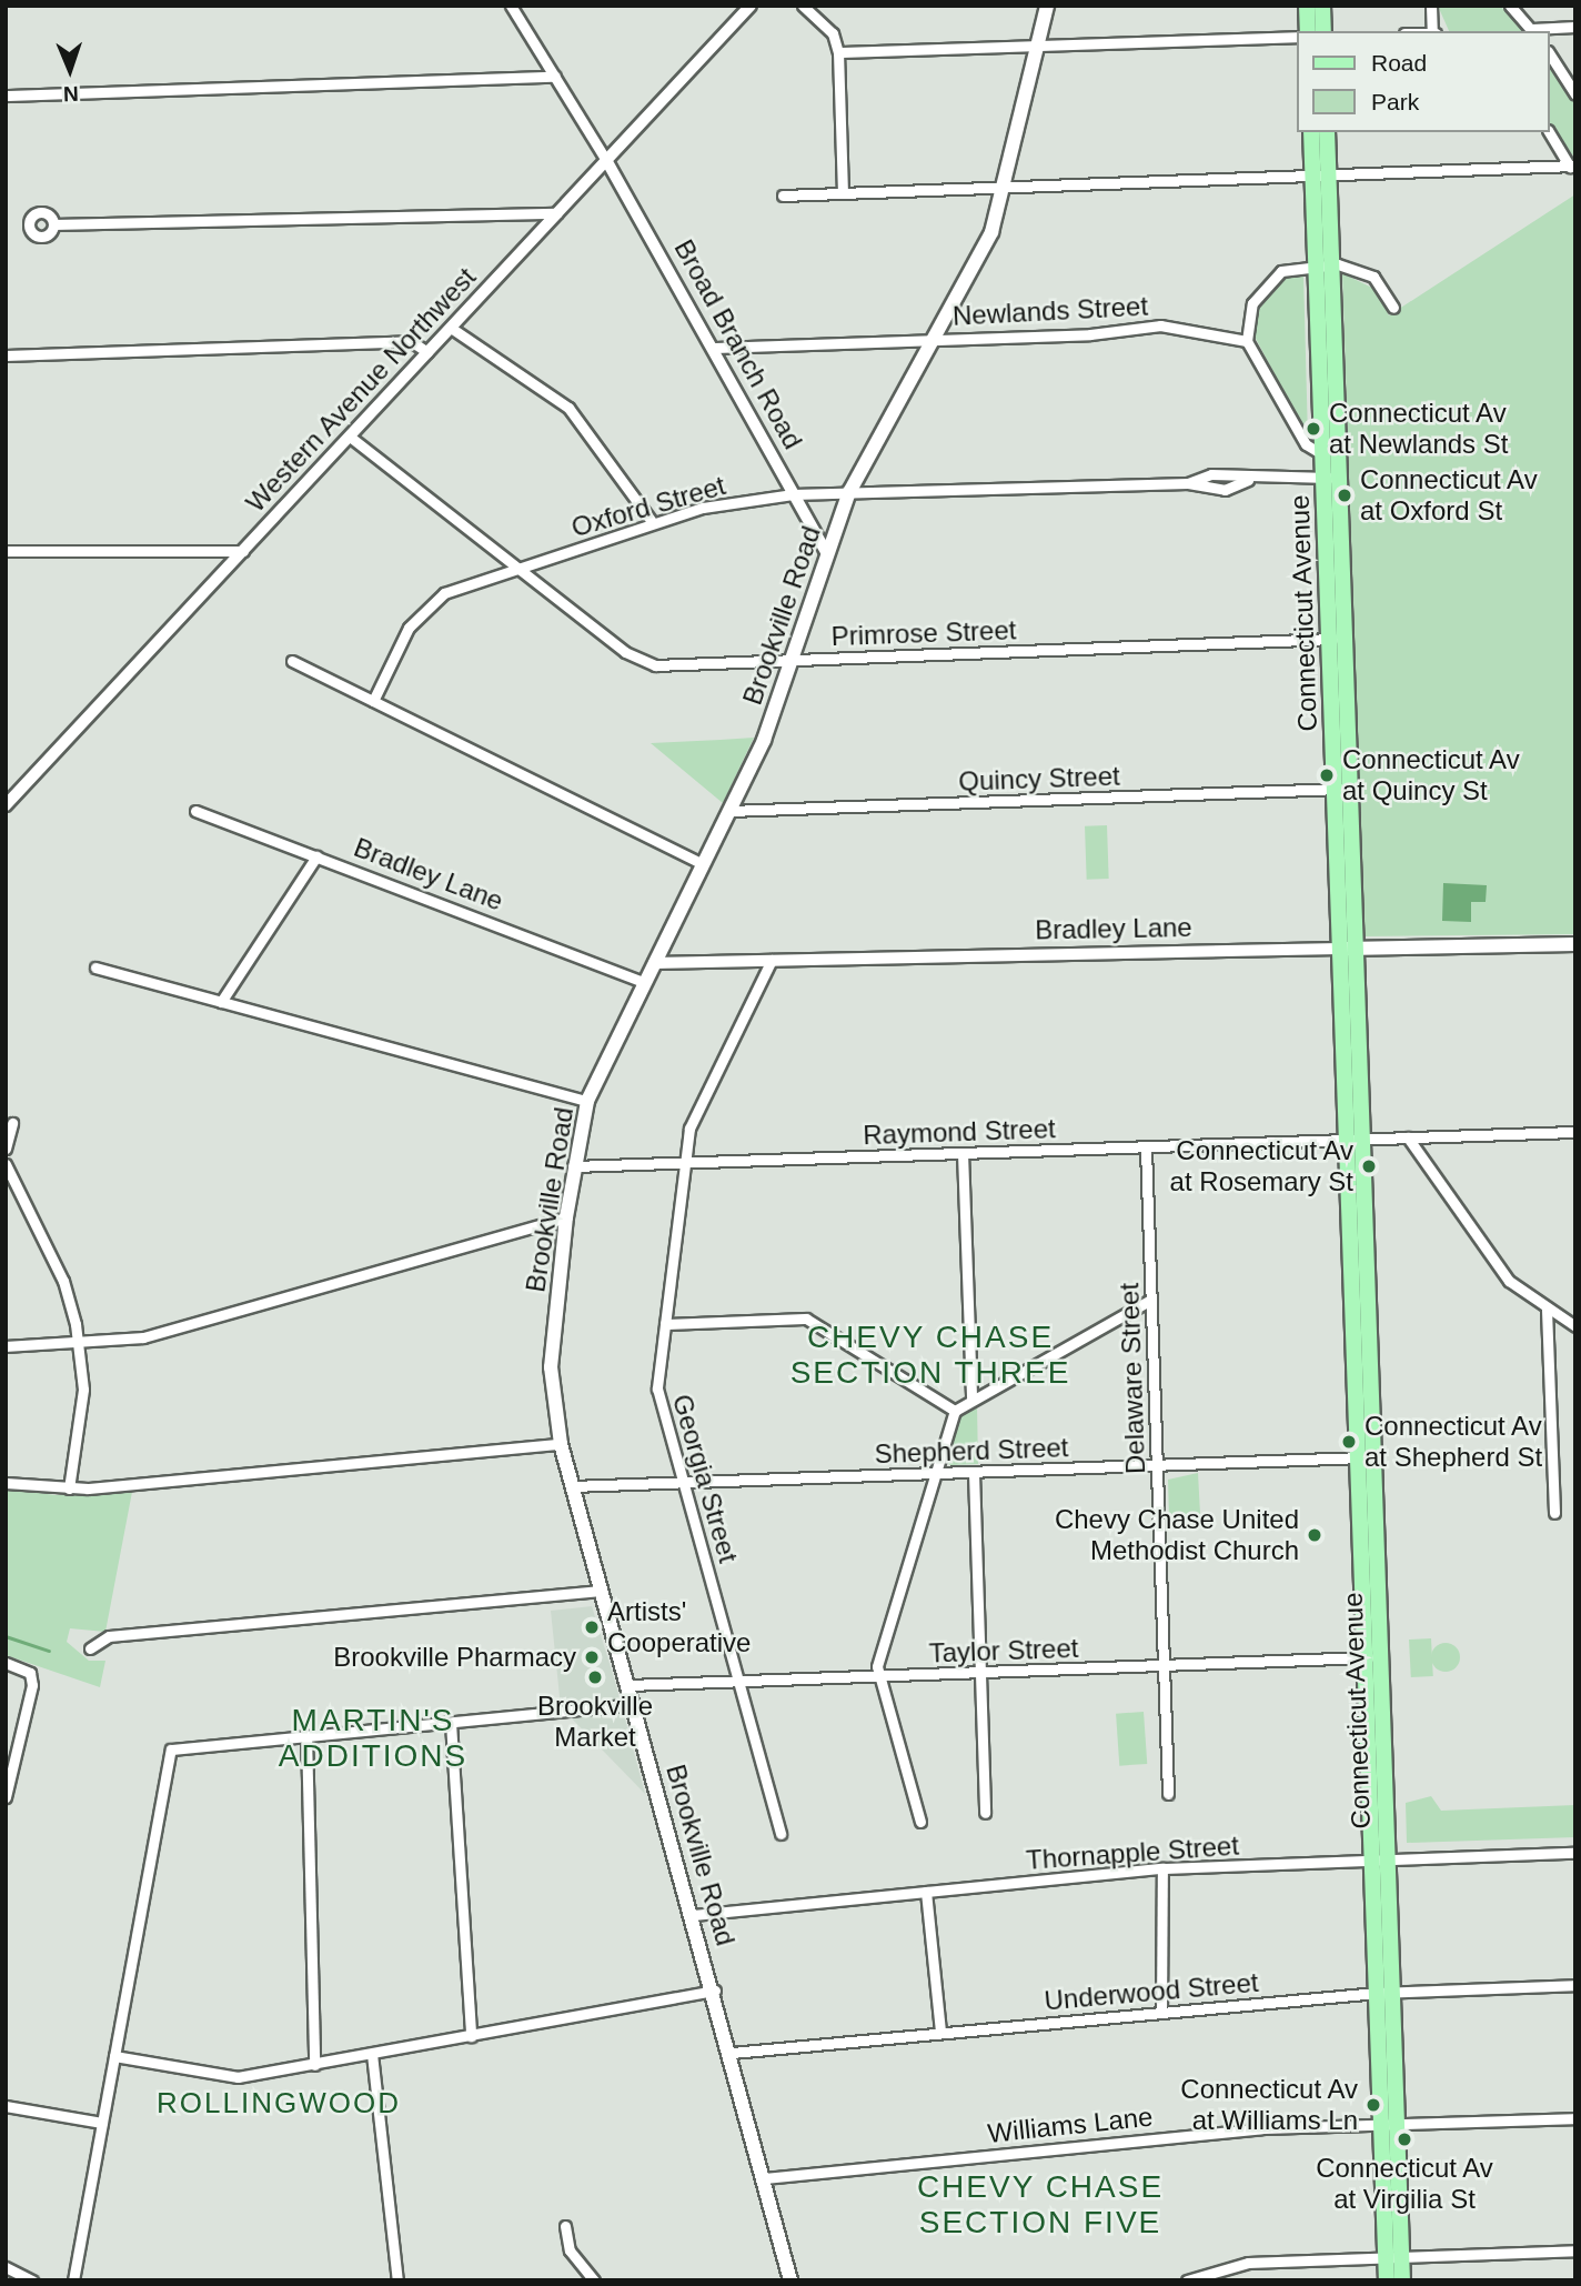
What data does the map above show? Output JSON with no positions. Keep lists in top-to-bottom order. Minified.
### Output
{"streets":{"main road":["Connecticut Avenue","Brookville Road","Bradley Lane"],"street":["Newlands Street","Broad Branch Road","Western Avenue Northwest","Oxford Street","Primrose Street","Quincy Street","Raymond Street","Delaware Street","Shepherd Street","Georgia Street","Taylor Street","Thornapple Street","Underwood Street","Williams Lane"]},"crossings":[["Newlands Street","Broad Branch Road"],["Newlands Street","Brookville Road"],["Broad Branch Road","Western Avenue Northwest"],["Broad Branch Road","Oxford Street"],["Broad Branch Road","Brookville Road"],["Western Avenue Northwest","Primrose Street"],["Oxford Street","Connecticut Avenue"],["Oxford Street","Brookville Road"],["Oxford Street","Primrose Street"],["Connecticut Avenue","Primrose Street"],["Connecticut Avenue","Quincy Street"],["Connecticut Avenue","Bradley Lane"],["Connecticut Avenue","Raymond Street"],["Connecticut Avenue","Shepherd Street"],["Connecticut Avenue","Taylor Street"],["Connecticut Avenue","Thornapple Street"],["Connecticut Avenue","Underwood Street"],["Connecticut Avenue","Williams Lane"],["Brookville Road","Primrose Street"],["Brookville Road","Quincy Street"],["Brookville Road","Bradley Lane"],["Brookville Road","Raymond Street"],["Brookville Road","Shepherd Street"],["Brookville Road","Taylor Street"],["Brookville Road","Thornapple Street"],["Brookville Road","Underwood Street"],["Brookville Road","Williams Lane"],["Bradley Lane","Georgia Street"],["Raymond Street","Delaware Street"],["Raymond Street","Georgia Street"],["Delaware Street","Shepherd Street"],["Delaware Street","Taylor Street"],["Shepherd Street","Georgia Street"],["Georgia Street","Taylor Street"]],"districts":["CHEVY CHASE SECTION THREE","MARTIN'S ADDITIONS","ROLLINGWOOD","CHEVY CHASE SECTION FIVE"],"places":["Connecticut Av at Newlands St","Connecticut Av at Oxford St","Connecticut Av at Quincy St","Connecticut Av at Rosemary St","Connecticut Av at Shepherd St","Chevy Chase United Methodist Church","Artists' Cooperative","Brookville Pharmacy","Brookville Market","Connecticut Av at Williams Ln","Connecticut Av at Virgilia St"],"legend":["Road","Park"],"north":"bottom"}
